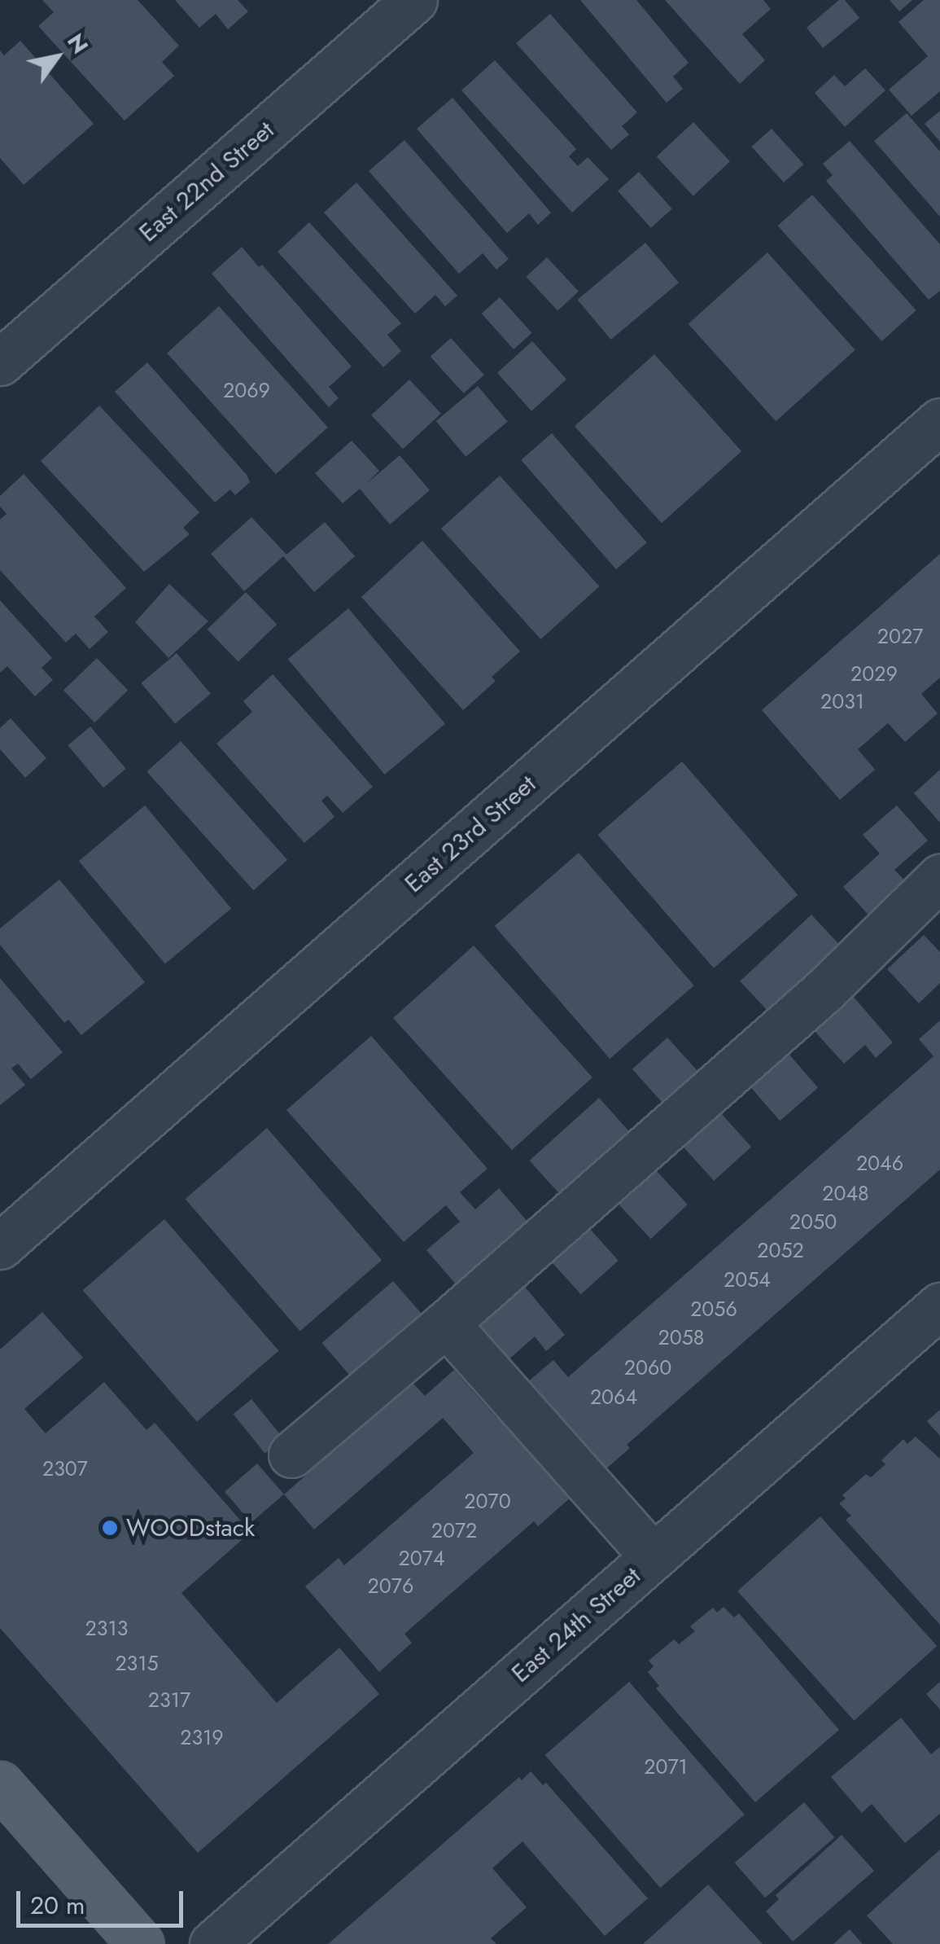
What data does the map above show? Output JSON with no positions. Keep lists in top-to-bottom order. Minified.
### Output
{"streets":{"street":["East 22nd Street","East 23rd Street","East 24th Street"]},"places":["WOODstack"],"house_numbers":["2069","2027","2029","2031","2046","2048","2050","2052","2054","2056","2058","2060","2064","2307","2070","2072","2074","2076","2313","2315","2317","2319","2071"],"scale_bar":"20 m","north":"top right"}
